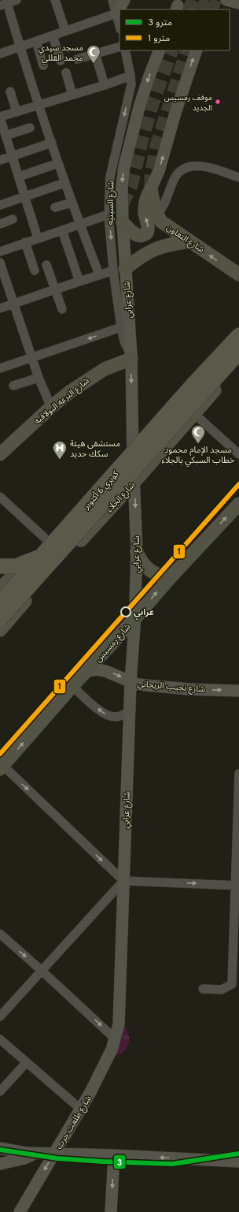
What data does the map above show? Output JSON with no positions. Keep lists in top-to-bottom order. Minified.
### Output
{"streets":{"highway":["كوبري 6 أكتوبر"],"main road":["شارع التعاون","شارع الترعه البولاقيه","شارع الجلاء","شارع رمسيس"],"street":["شارع السبتيه","شارع عرابي","شارع نجيب الريحاني","شارع طلعت حرب"]},"crossings":[["شارع السبتيه","شارع عرابي"],["شارع السبتيه","شارع الترعه البولاقيه"],["شارع عرابي","شارع الترعه البولاقيه"],["شارع عرابي","شارع الجلاء"],["شارع عرابي","شارع رمسيس"],["شارع عرابي","شارع نجيب الريحاني"],["شارع عرابي","شارع طلعت حرب"],["شارع رمسيس","شارع نجيب الريحاني"]],"one_way":["شارع التعاون","شارع نجيب الريحاني","شارع طلعت حرب"],"places":{"mosque":["مسجد سيدي محمد القللي","مسجد الإمام محمود خطاب السبكي بالجلاء"],"other":["موقف رمسيس الجديد","عرابي"],"hospital":["مستشفى هيئة سكك حديد"]},"lines":["metro line 1","metro line 3"],"legend":["مترو 3","مترو 1"]}
